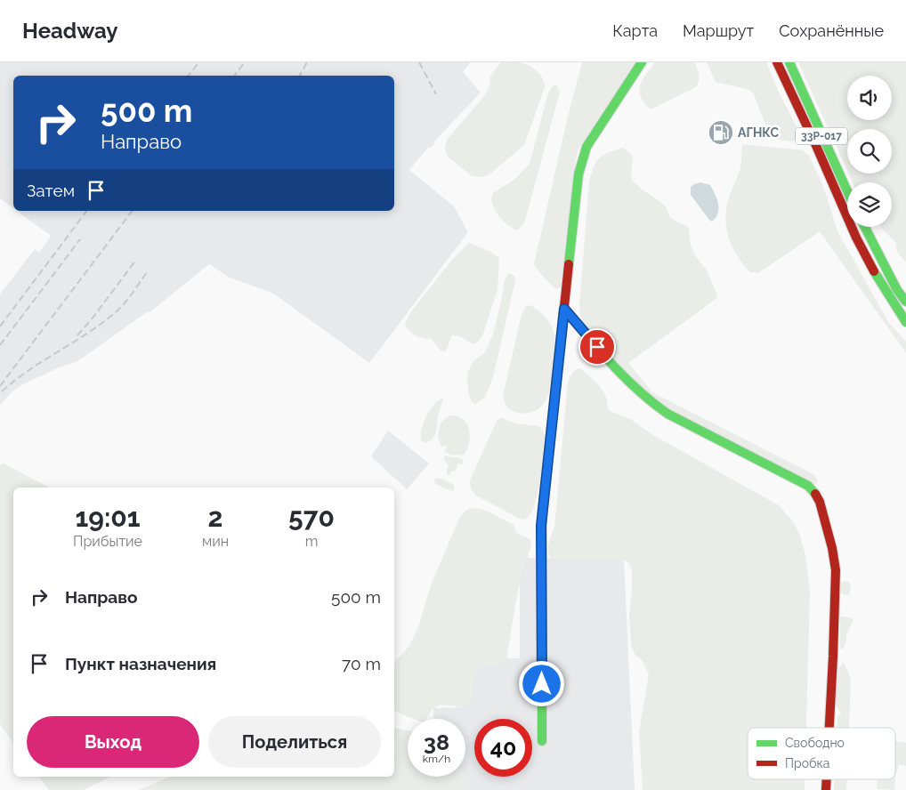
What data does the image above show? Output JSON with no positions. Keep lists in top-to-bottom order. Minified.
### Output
{"streets":{"main road":["33Р-017"]},"places":{"fuel station":["АГНКС"]},"legend":["Свободно","Пробка"],"page":{"header":"Headway","nav":["Карта","Маршрут","Сохранённые"],"turn":["500 m","Направо"],"then":"Затем","eta":["19:01","Прибытие","2","мин","570","m"],"list":[{"name":"Направо","value":"500 m"},{"name":"Пункт назначения","value":"70 m"}],"buttons":["Выход","Поделиться"],"speed":"38 km/h","limit":"40"}}
